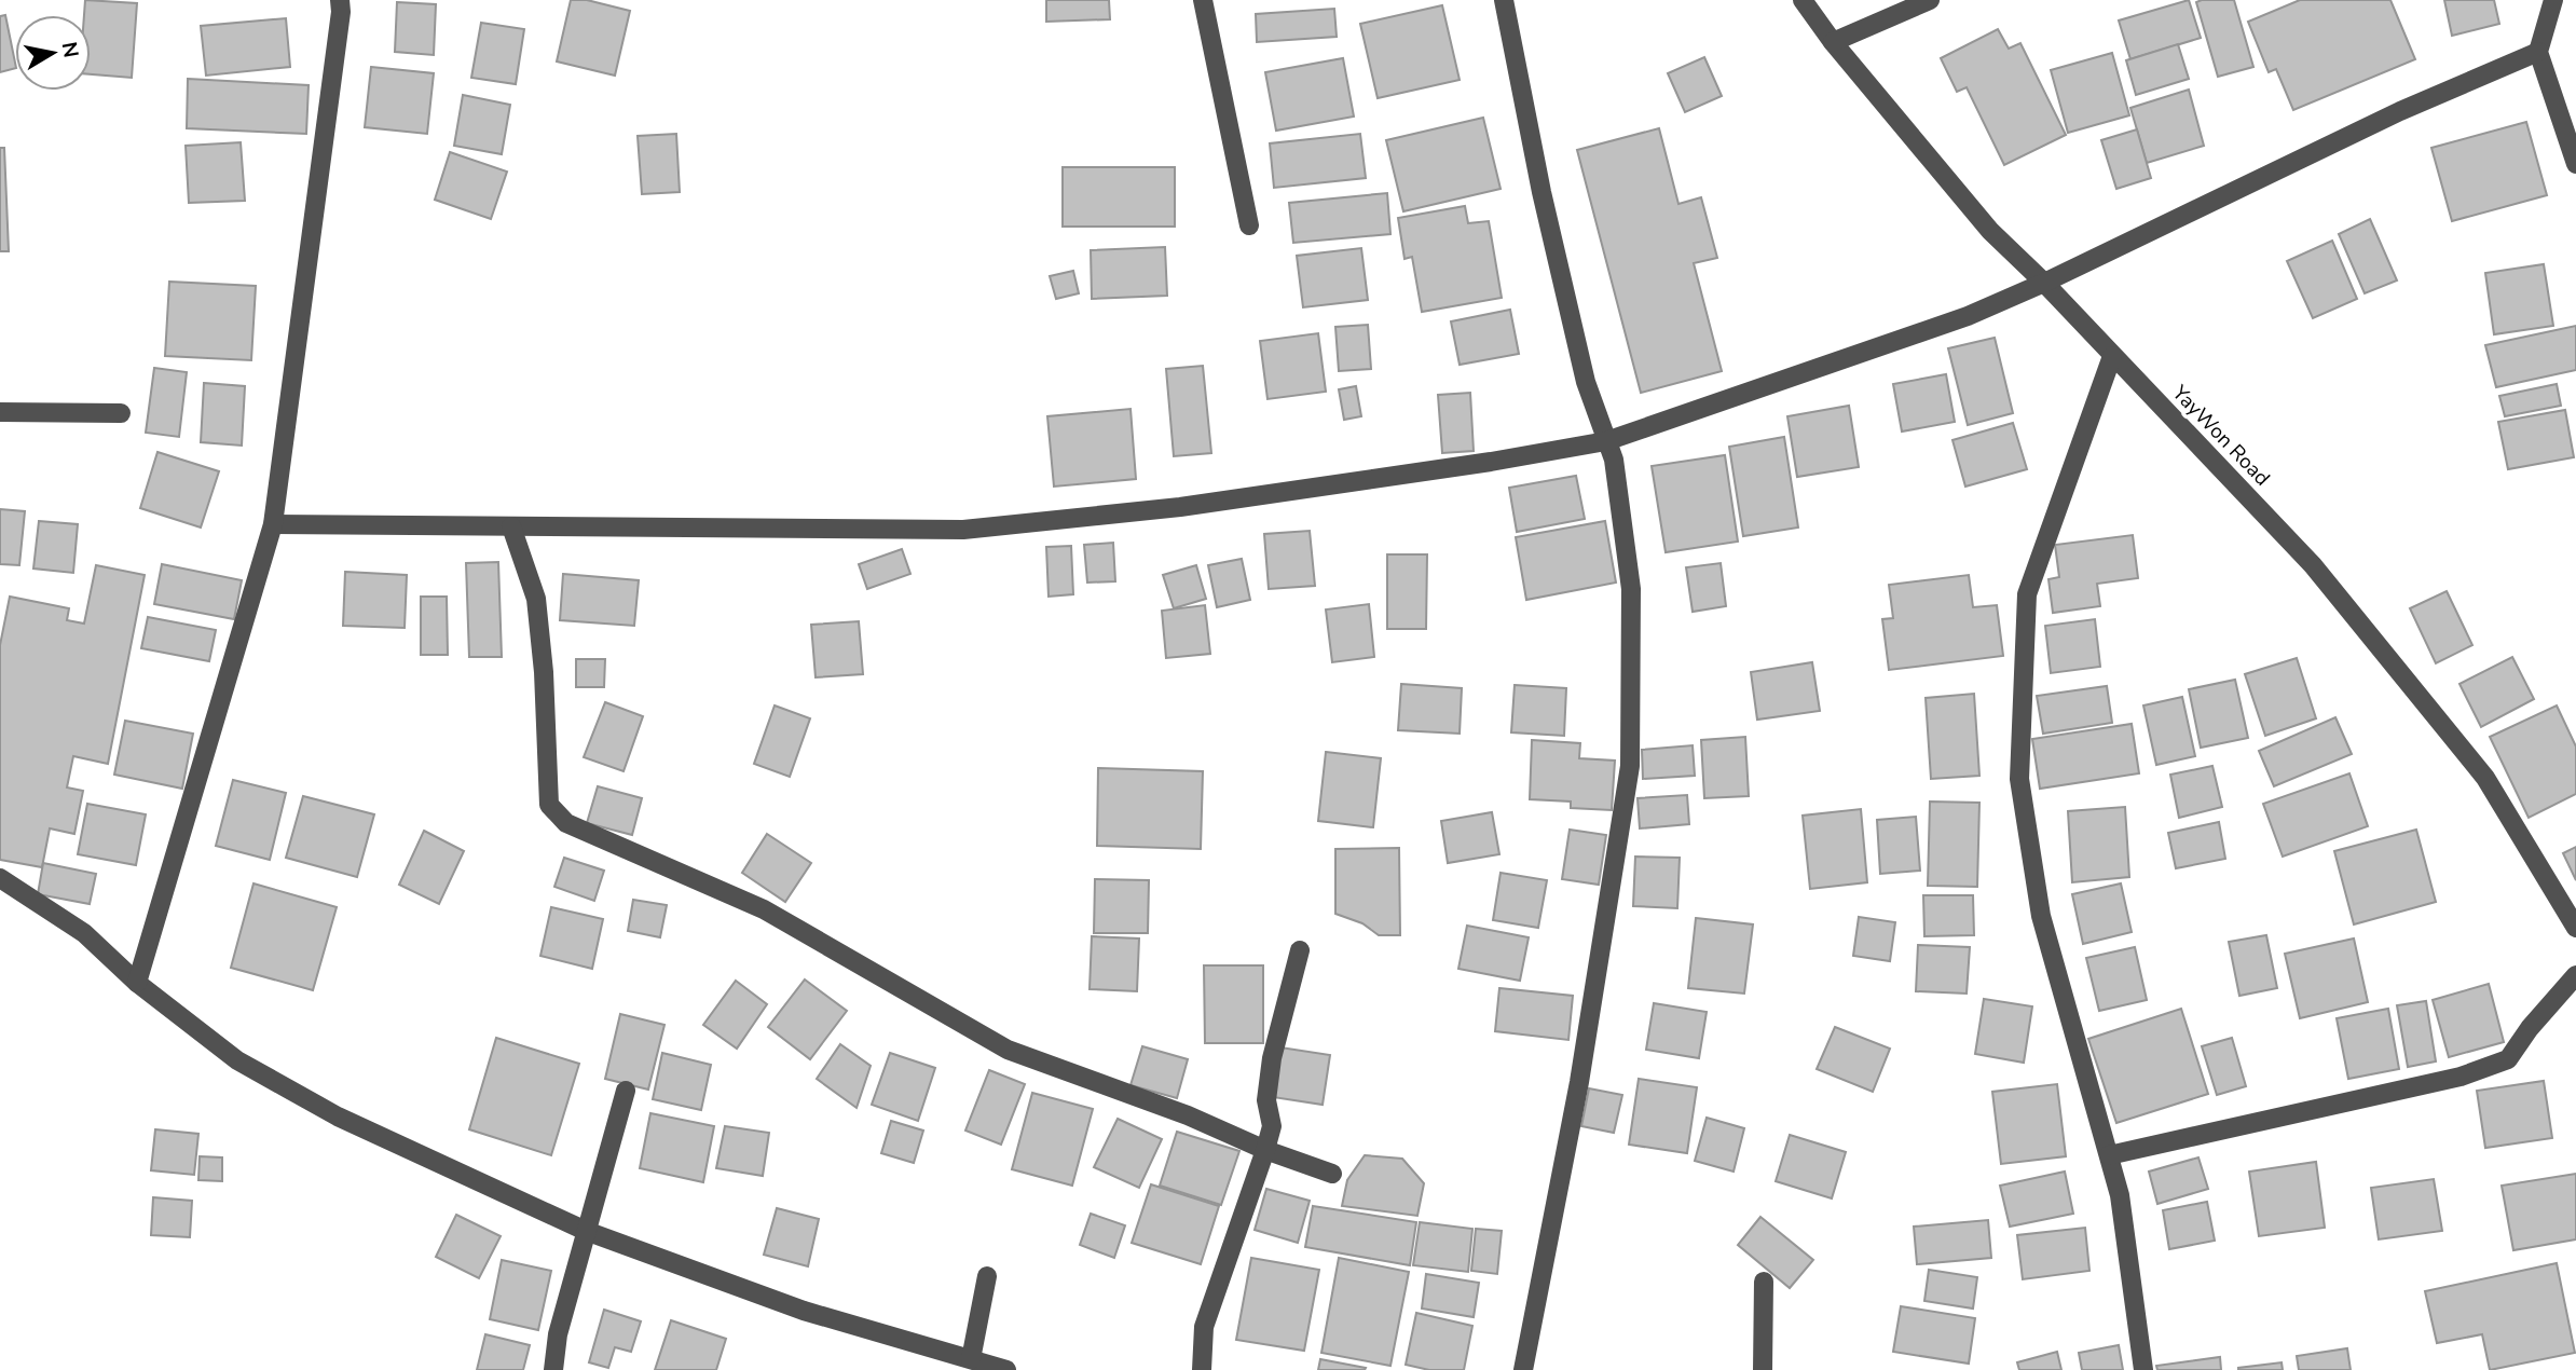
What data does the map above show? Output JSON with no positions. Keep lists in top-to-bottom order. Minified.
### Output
{"streets":{"street":["YayWon Road"]},"north":"right"}
